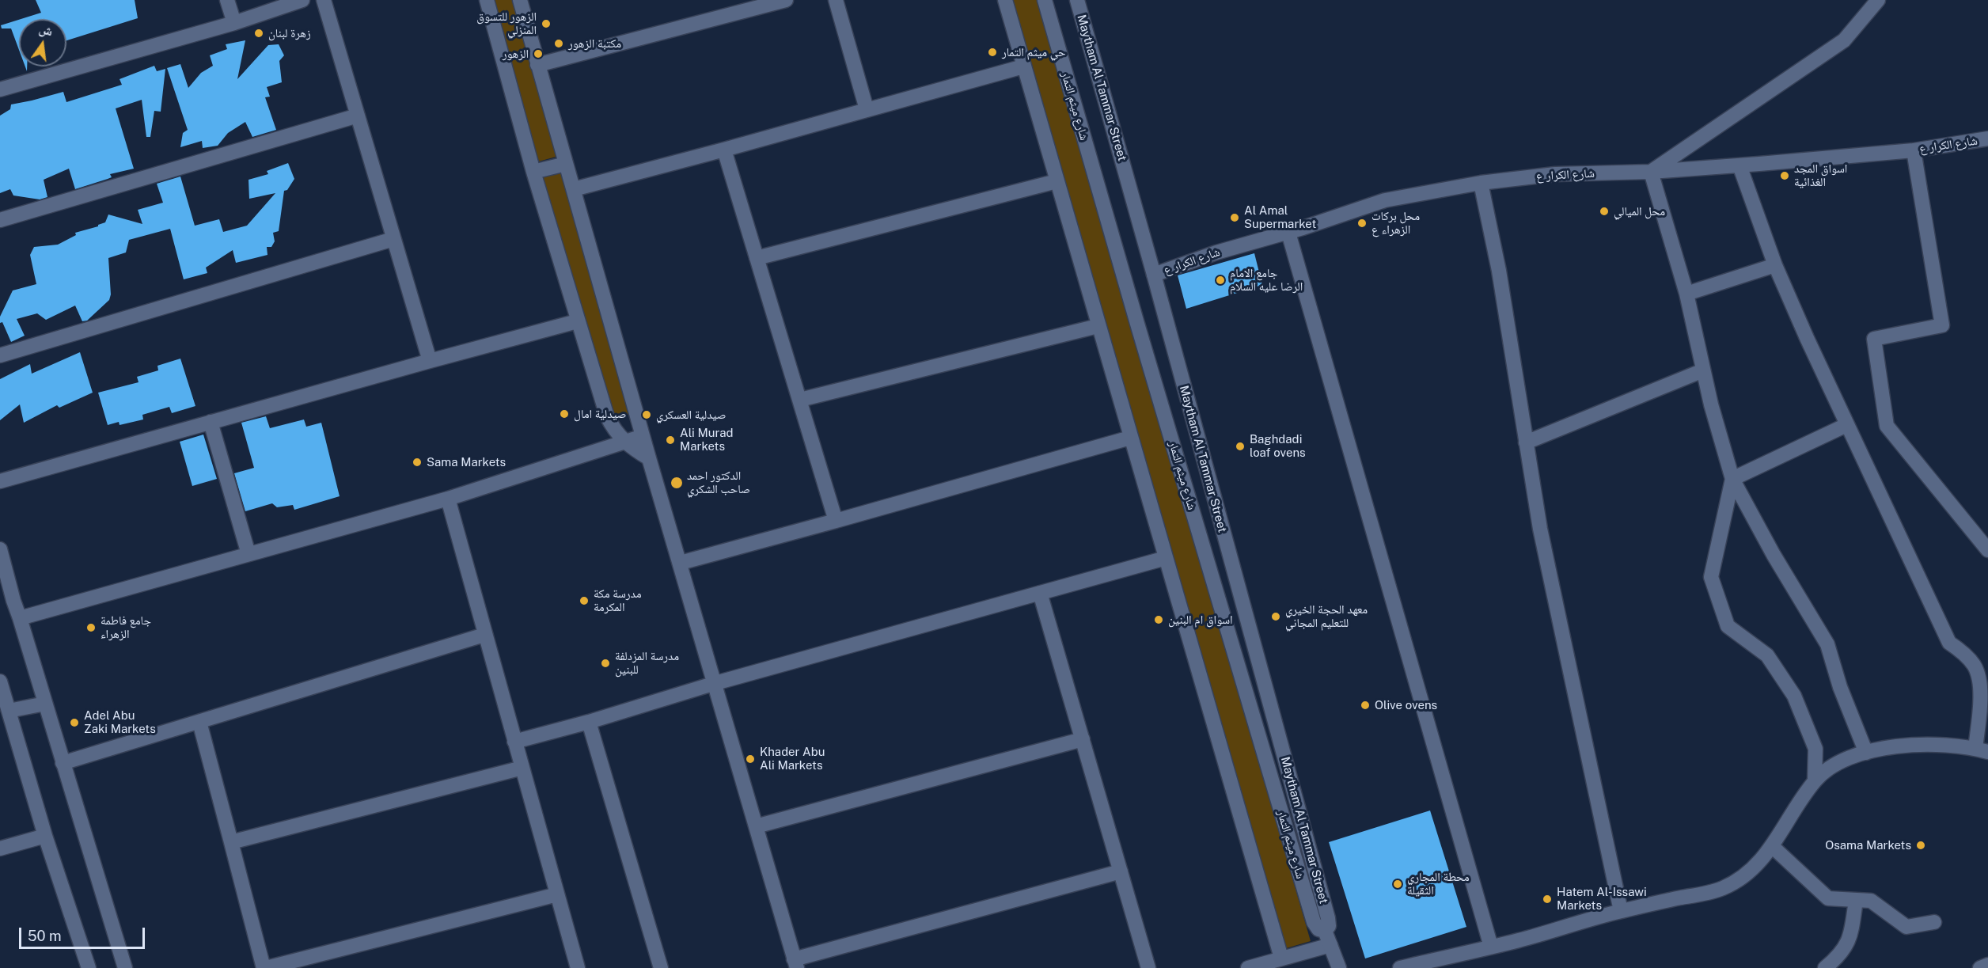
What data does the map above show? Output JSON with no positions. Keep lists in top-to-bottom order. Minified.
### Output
{"streets":{"street":["Maytham Al Tammar Street","شارع ميثم التمار","شارع الكرار ع"]},"crossings":[["Maytham Al Tammar Street","شارع ميثم التمار"],["Maytham Al Tammar Street","شارع الكرار ع"],["شارع ميثم التمار","شارع الكرار ع"]],"places":["الزهور للتسوق المنزلي","زهرة لبنان","مكتبة الزهور","حي ميثم التمار","الزهور","اسواق المجد الغذائية","محل الميالي","Al Amal Supermarket","محل بركات الزهراء ع","جامع الامام الرضا عليه السلام","صيدلية امال","صيدلية العسكري","Ali Murad Markets","Baghdadi loaf ovens","Sama Markets","الدكتور احمد صاحب الشكري","مدرسة مكة المكرمة","معهد الحجة الخيري للتعليم المجاني","اسواق ام البنين","جامع فاطمة الزهراء","مدرسة المزدلفة للبنين","Olive ovens","Adel Abu Zaki Markets","Khader Abu Ali Markets","Osama Markets","محطة المجاري الثقيلة","Hatem Al-Issawi Markets"],"scale_bar":"50 m","north":"top"}
